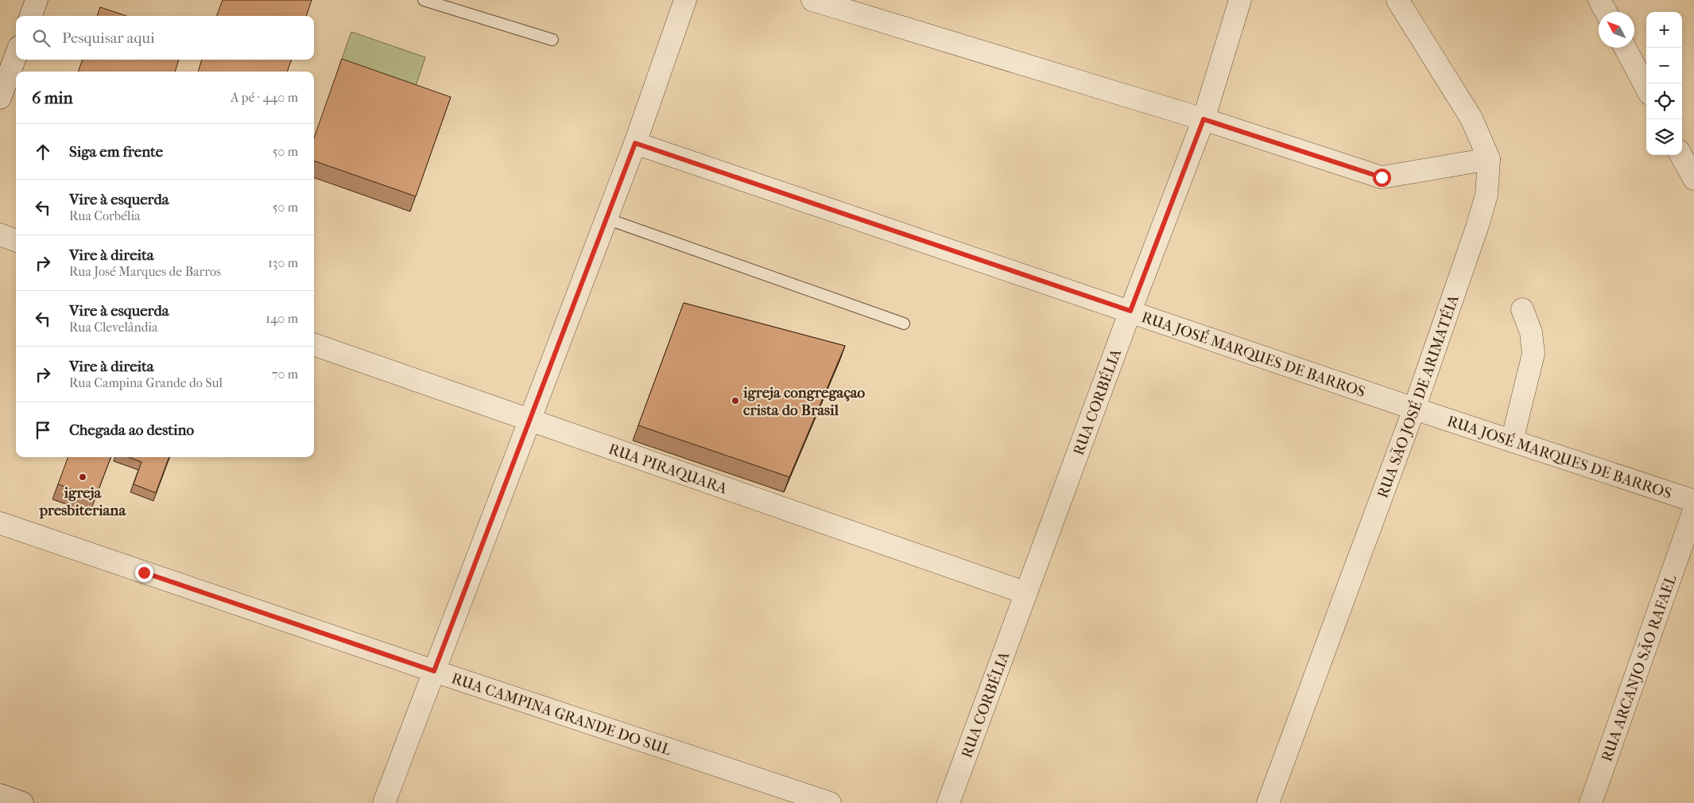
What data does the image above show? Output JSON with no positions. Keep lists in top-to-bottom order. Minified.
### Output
{"streets":{"street":["RUA JOSÉ MARQUES DE BARROS","RUA SÃO JOSÉ DE ARIMATÉIA","RUA CORBÉLIA","RUA PIRAQUARA","RUA ARCANJO SÃO RAFAEL","RUA CAMPINA GRANDE DO SUL"]},"crossings":[["RUA JOSÉ MARQUES DE BARROS","RUA SÃO JOSÉ DE ARIMATÉIA"],["RUA JOSÉ MARQUES DE BARROS","RUA CORBÉLIA"],["RUA CORBÉLIA","RUA PIRAQUARA"]],"places":["igreja congregaçao crista do Brasil","igreja presbiteriana"],"north":"top left","page":{"map_buttons":["+","−"],"search":"Pesquisar aqui","heading":["6 min","A pé · 440 m"],"list":[["Siga em frente","50 m"],["Vire à esquerda","Rua Corbélia","50 m"],["Vire à direita","Rua José Marques de Barros","130 m"],["Vire à esquerda","Rua Clevelândia","140 m"],["Vire à direita","Rua Campina Grande do Sul","70 m"],"Chegada ao destino"]}}
